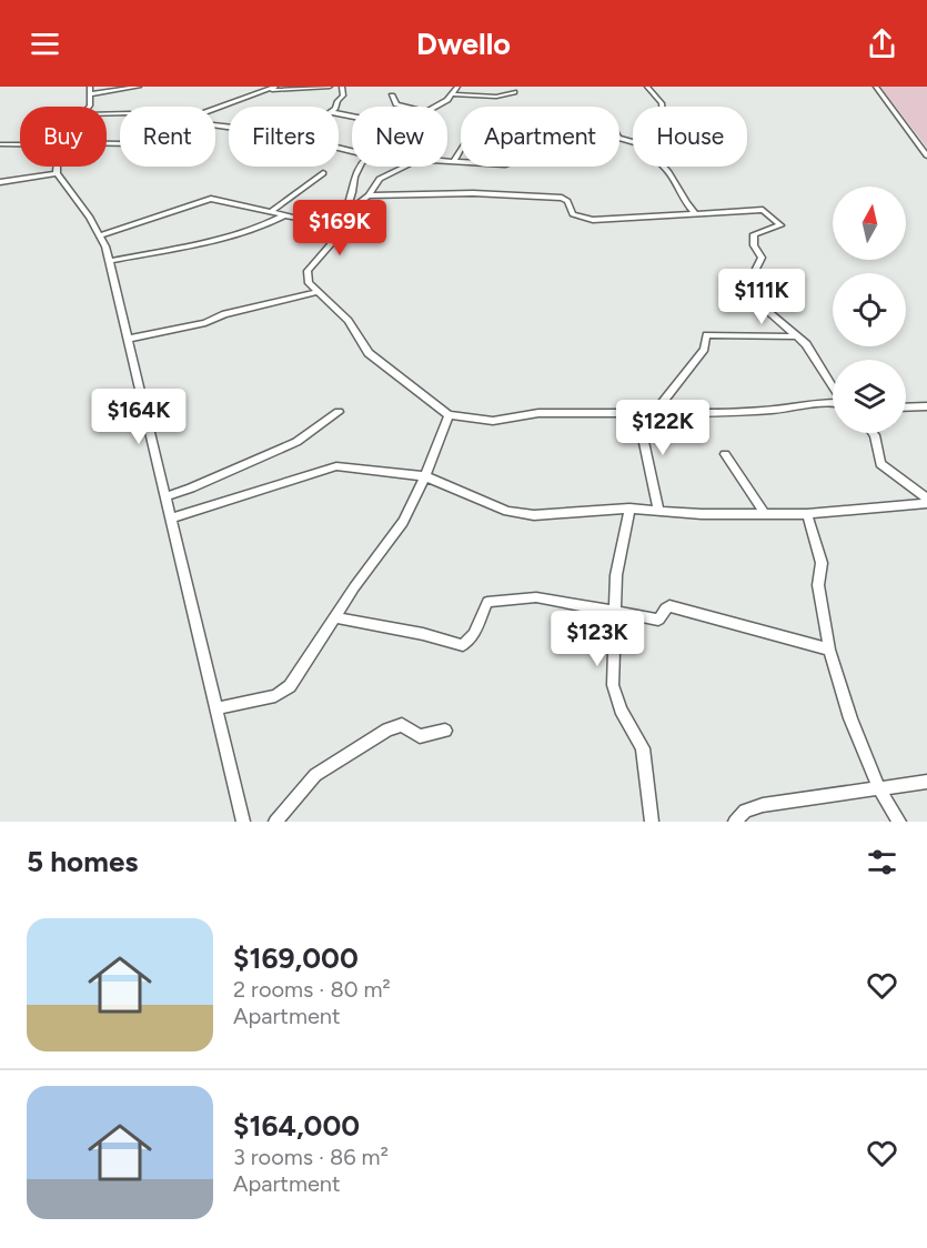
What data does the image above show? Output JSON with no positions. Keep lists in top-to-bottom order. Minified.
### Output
{"north":"top","page":{"header":"Dwello","chip":["Buy","Rent","Filters","New","Apartment","House"],"price":["$169K","$111K","$164K","$122K","$123K"],"heading":"5 homes","list":[{"name":"$169,000","note":"2 rooms · 80 m² · Apartment"},{"name":"$164,000","note":"3 rooms · 86 m² · Apartment"}]}}
